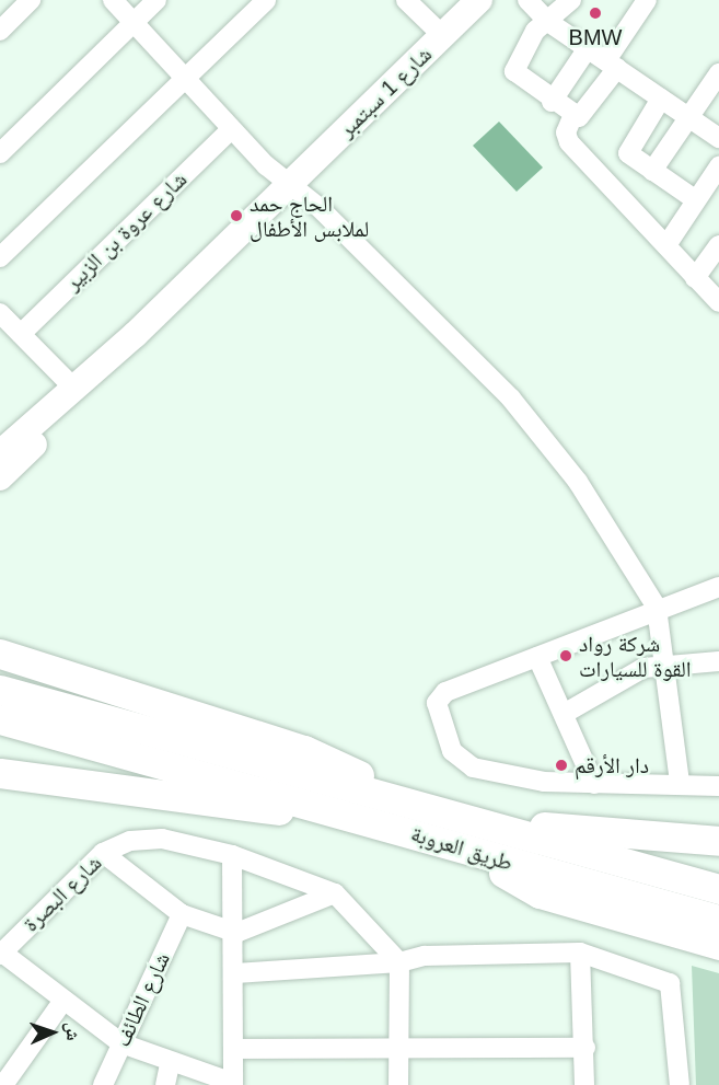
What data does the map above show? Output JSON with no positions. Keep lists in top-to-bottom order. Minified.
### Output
{"streets":{"highway":["طريق العروبة"],"main road":["شارع 1 سبتمبر"],"street":["شارع عروة بن الزبير","شارع البصرة","شارع الطائف"]},"places":["BMW","الحاج حمد لملابس الأطفال","شركة رواد القوة للسيارات","دار الأرقم"],"north":"right"}
